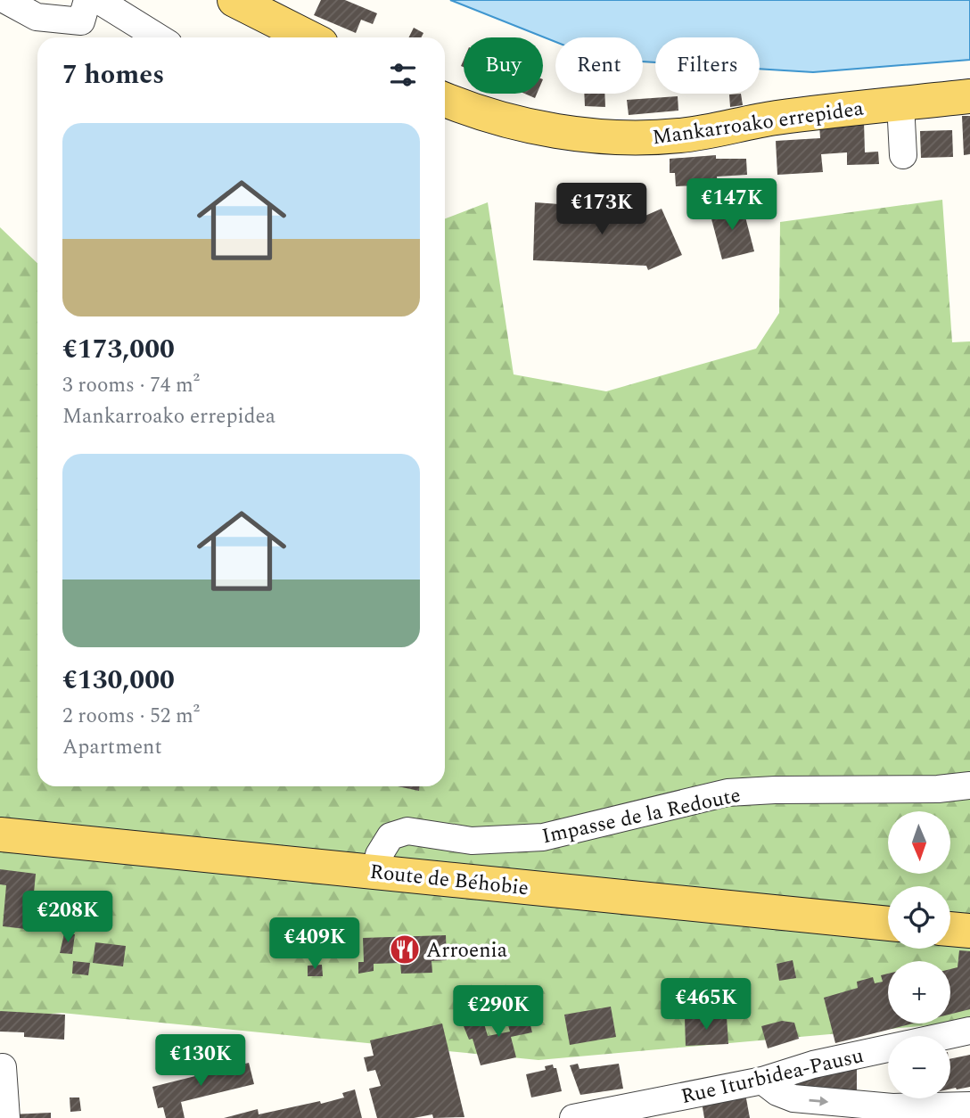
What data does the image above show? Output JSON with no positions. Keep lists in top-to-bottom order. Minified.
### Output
{"streets":{"main road":["Mankarroako errepidea","Route de Béhobie"],"street":["Impasse de la Redoute","Rue Iturbidea-Pausu"]},"crossings":[["Impasse de la Redoute","Route de Béhobie"]],"places":{"restaurant":["Arroenia"]},"north":"bottom","page":{"chip":["Buy","Rent","Filters"],"heading":"7 homes","list":[{"name":"€173,000","note":"3 rooms · 74 m² · Mankarroako errepidea"},{"name":"€130,000","note":"2 rooms · 52 m² · Apartment"}],"price":["€147K","€173K","€208K","€409K","€465K","€290K","€130K"],"map_buttons":["+","−"]}}
